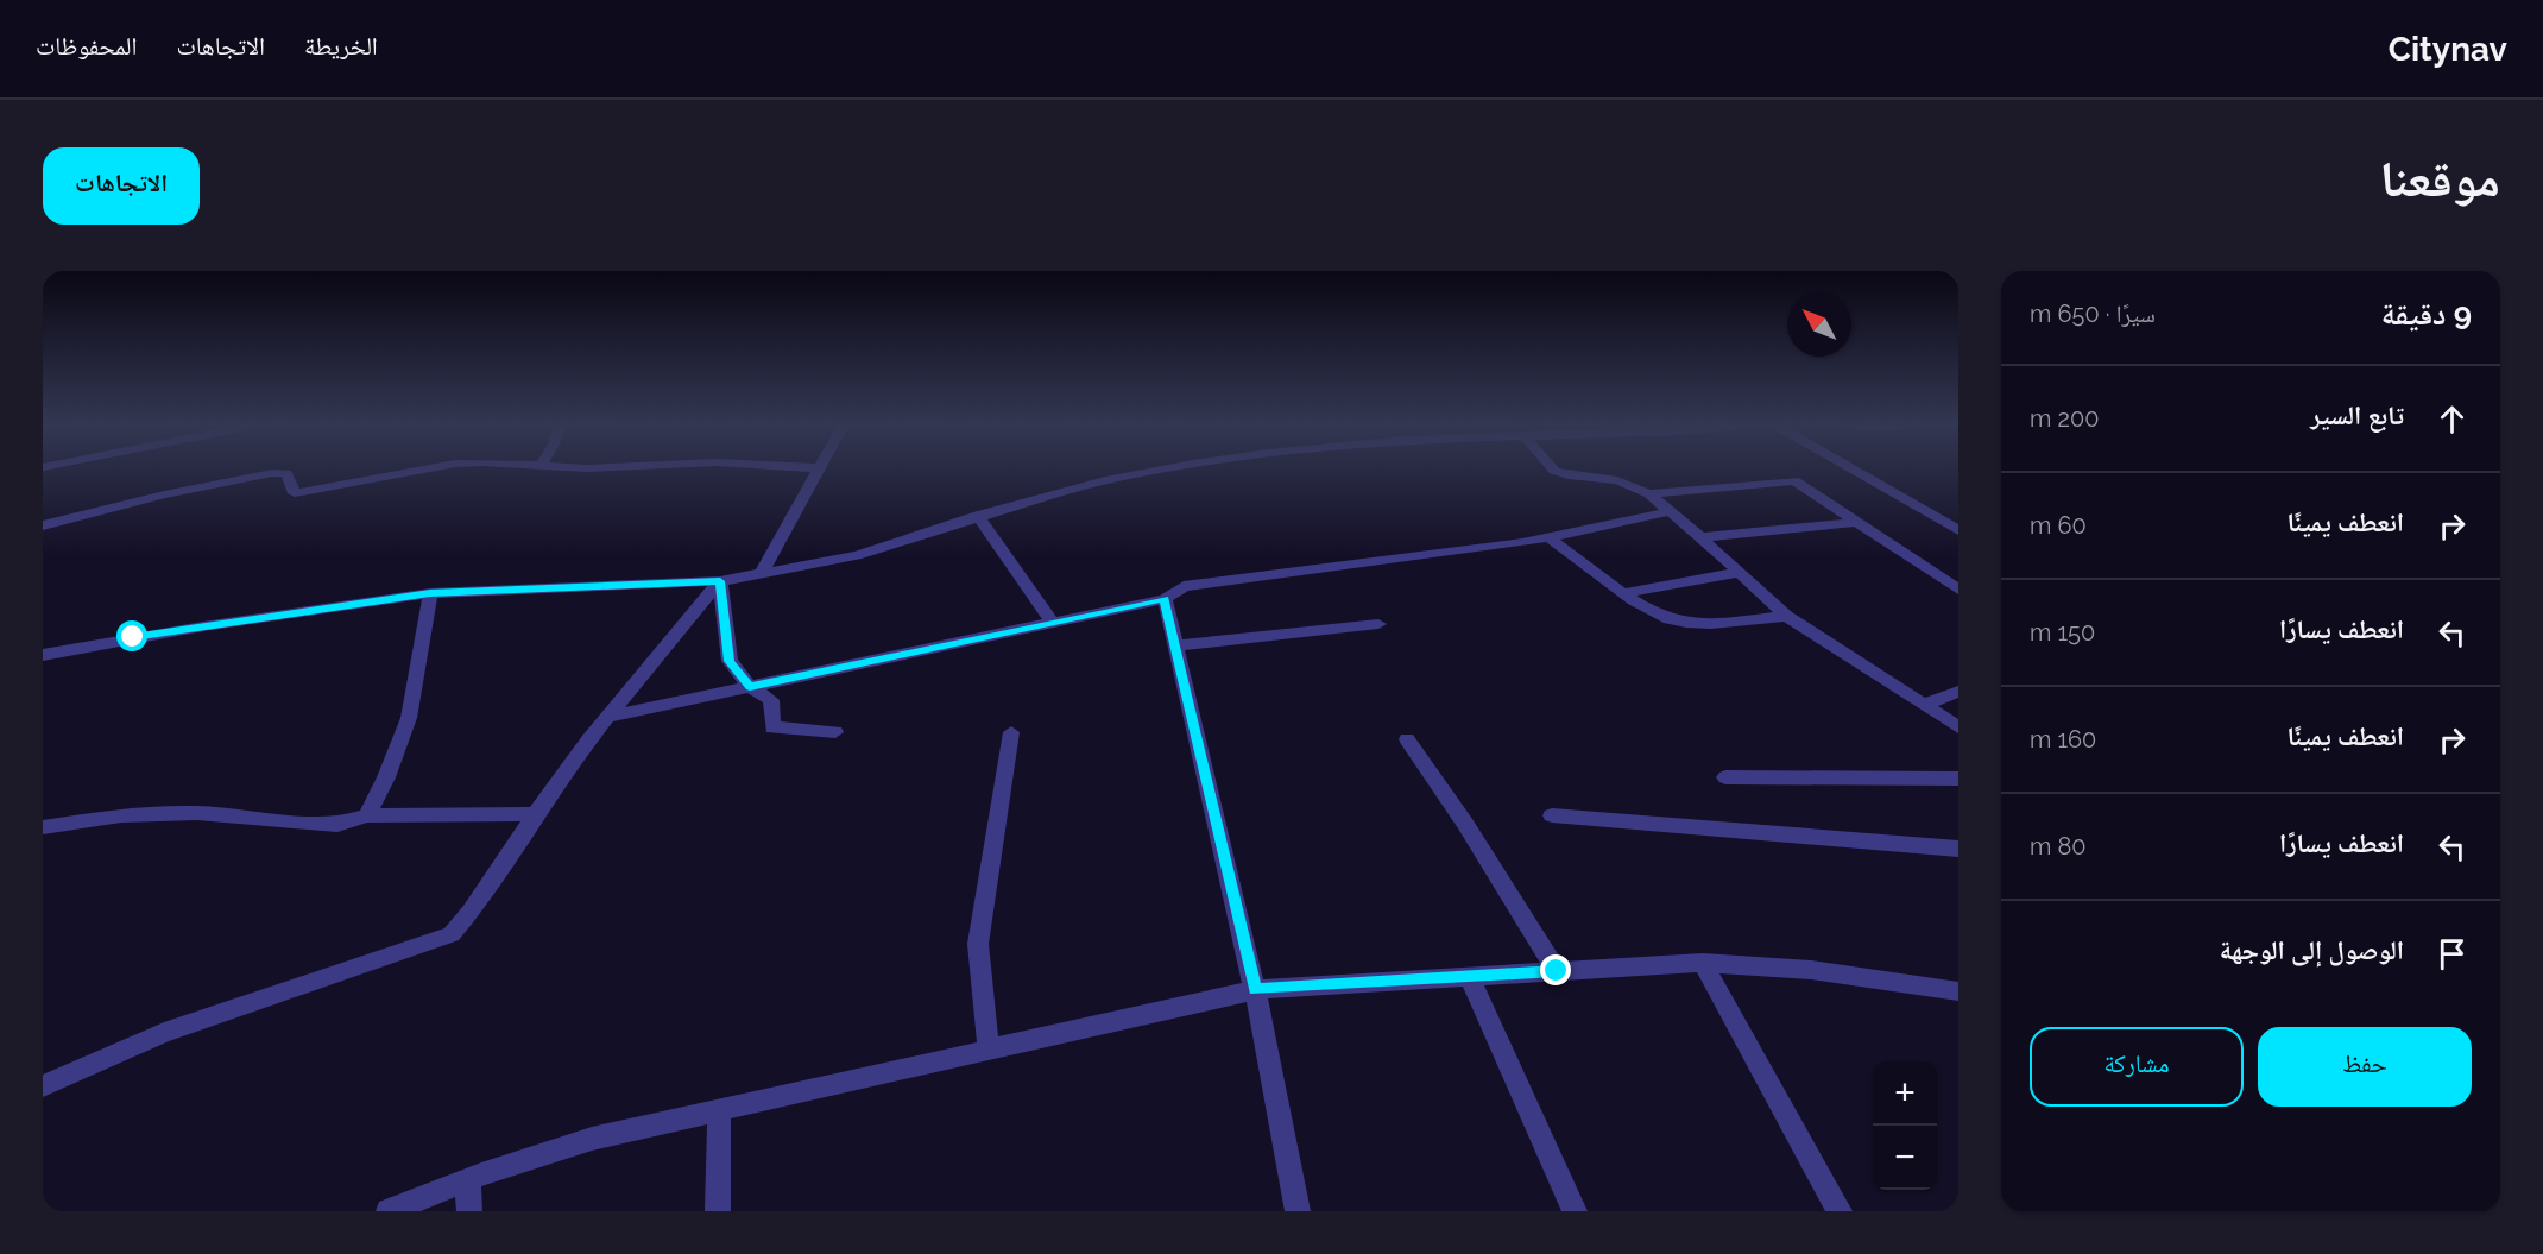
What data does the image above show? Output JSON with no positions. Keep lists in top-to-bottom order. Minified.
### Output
{"north":"top left","page":{"header":"Citynav","nav":["الخريطة","الاتجاهات","المحفوظات"],"title":"موقعنا","buttons":["الاتجاهات",["حفظ","مشاركة"]],"heading":["9 دقيقة","سيرًا · 650 m"],"list":[["تابع السير","200 m"],["انعطف يمينًا","60 m"],["انعطف يسارًا","150 m"],["انعطف يمينًا","160 m"],["انعطف يسارًا","80 m"],"الوصول إلى الوجهة"],"map_buttons":["+","−"]}}
